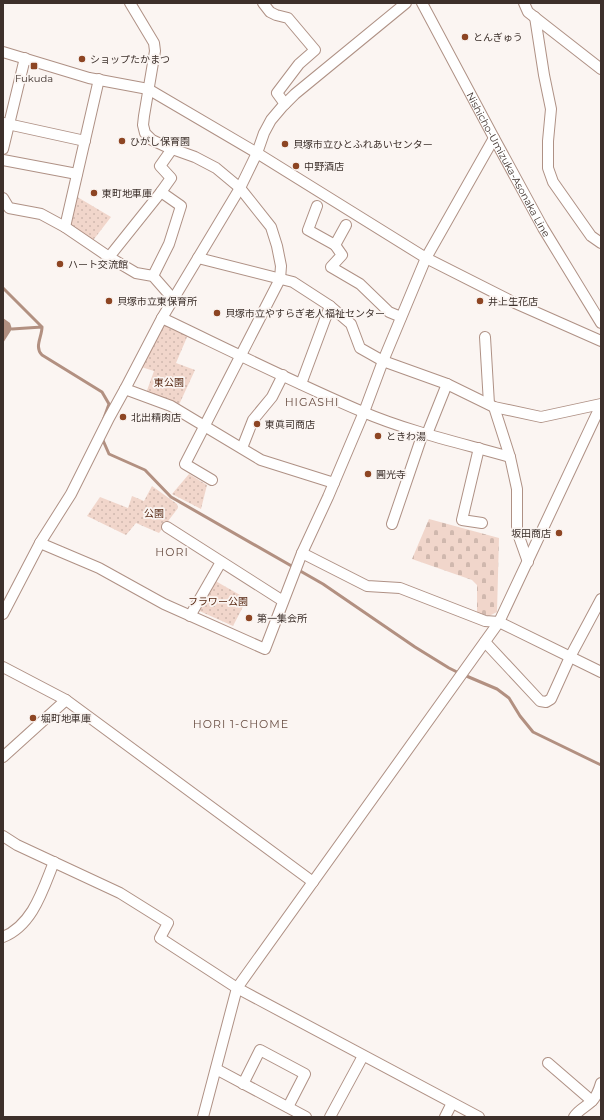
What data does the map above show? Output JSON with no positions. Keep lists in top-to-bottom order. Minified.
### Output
{"streets":{"street":["Nishicho-Umizuka-Asonaka Line"]},"districts":["HIGASHI","HORI","HORI 1-CHOME"],"parks":["東公園","公園","フラワー公園"],"places":{"other":["とんぎゅう","ショップたかまつ","ひがし保育園","貝塚市立ひとふれあいセンター","中野酒店","東町地車庫","ハート交流館","貝塚市立東保育所","井上生花店","貝塚市立やすらぎ老人福祉センター","北出精肉店","東眞司商店","ときわ湯","圓光寺","坂田商店","第一集会所","堀町地車庫"],"transit":["Fukuda"]}}
